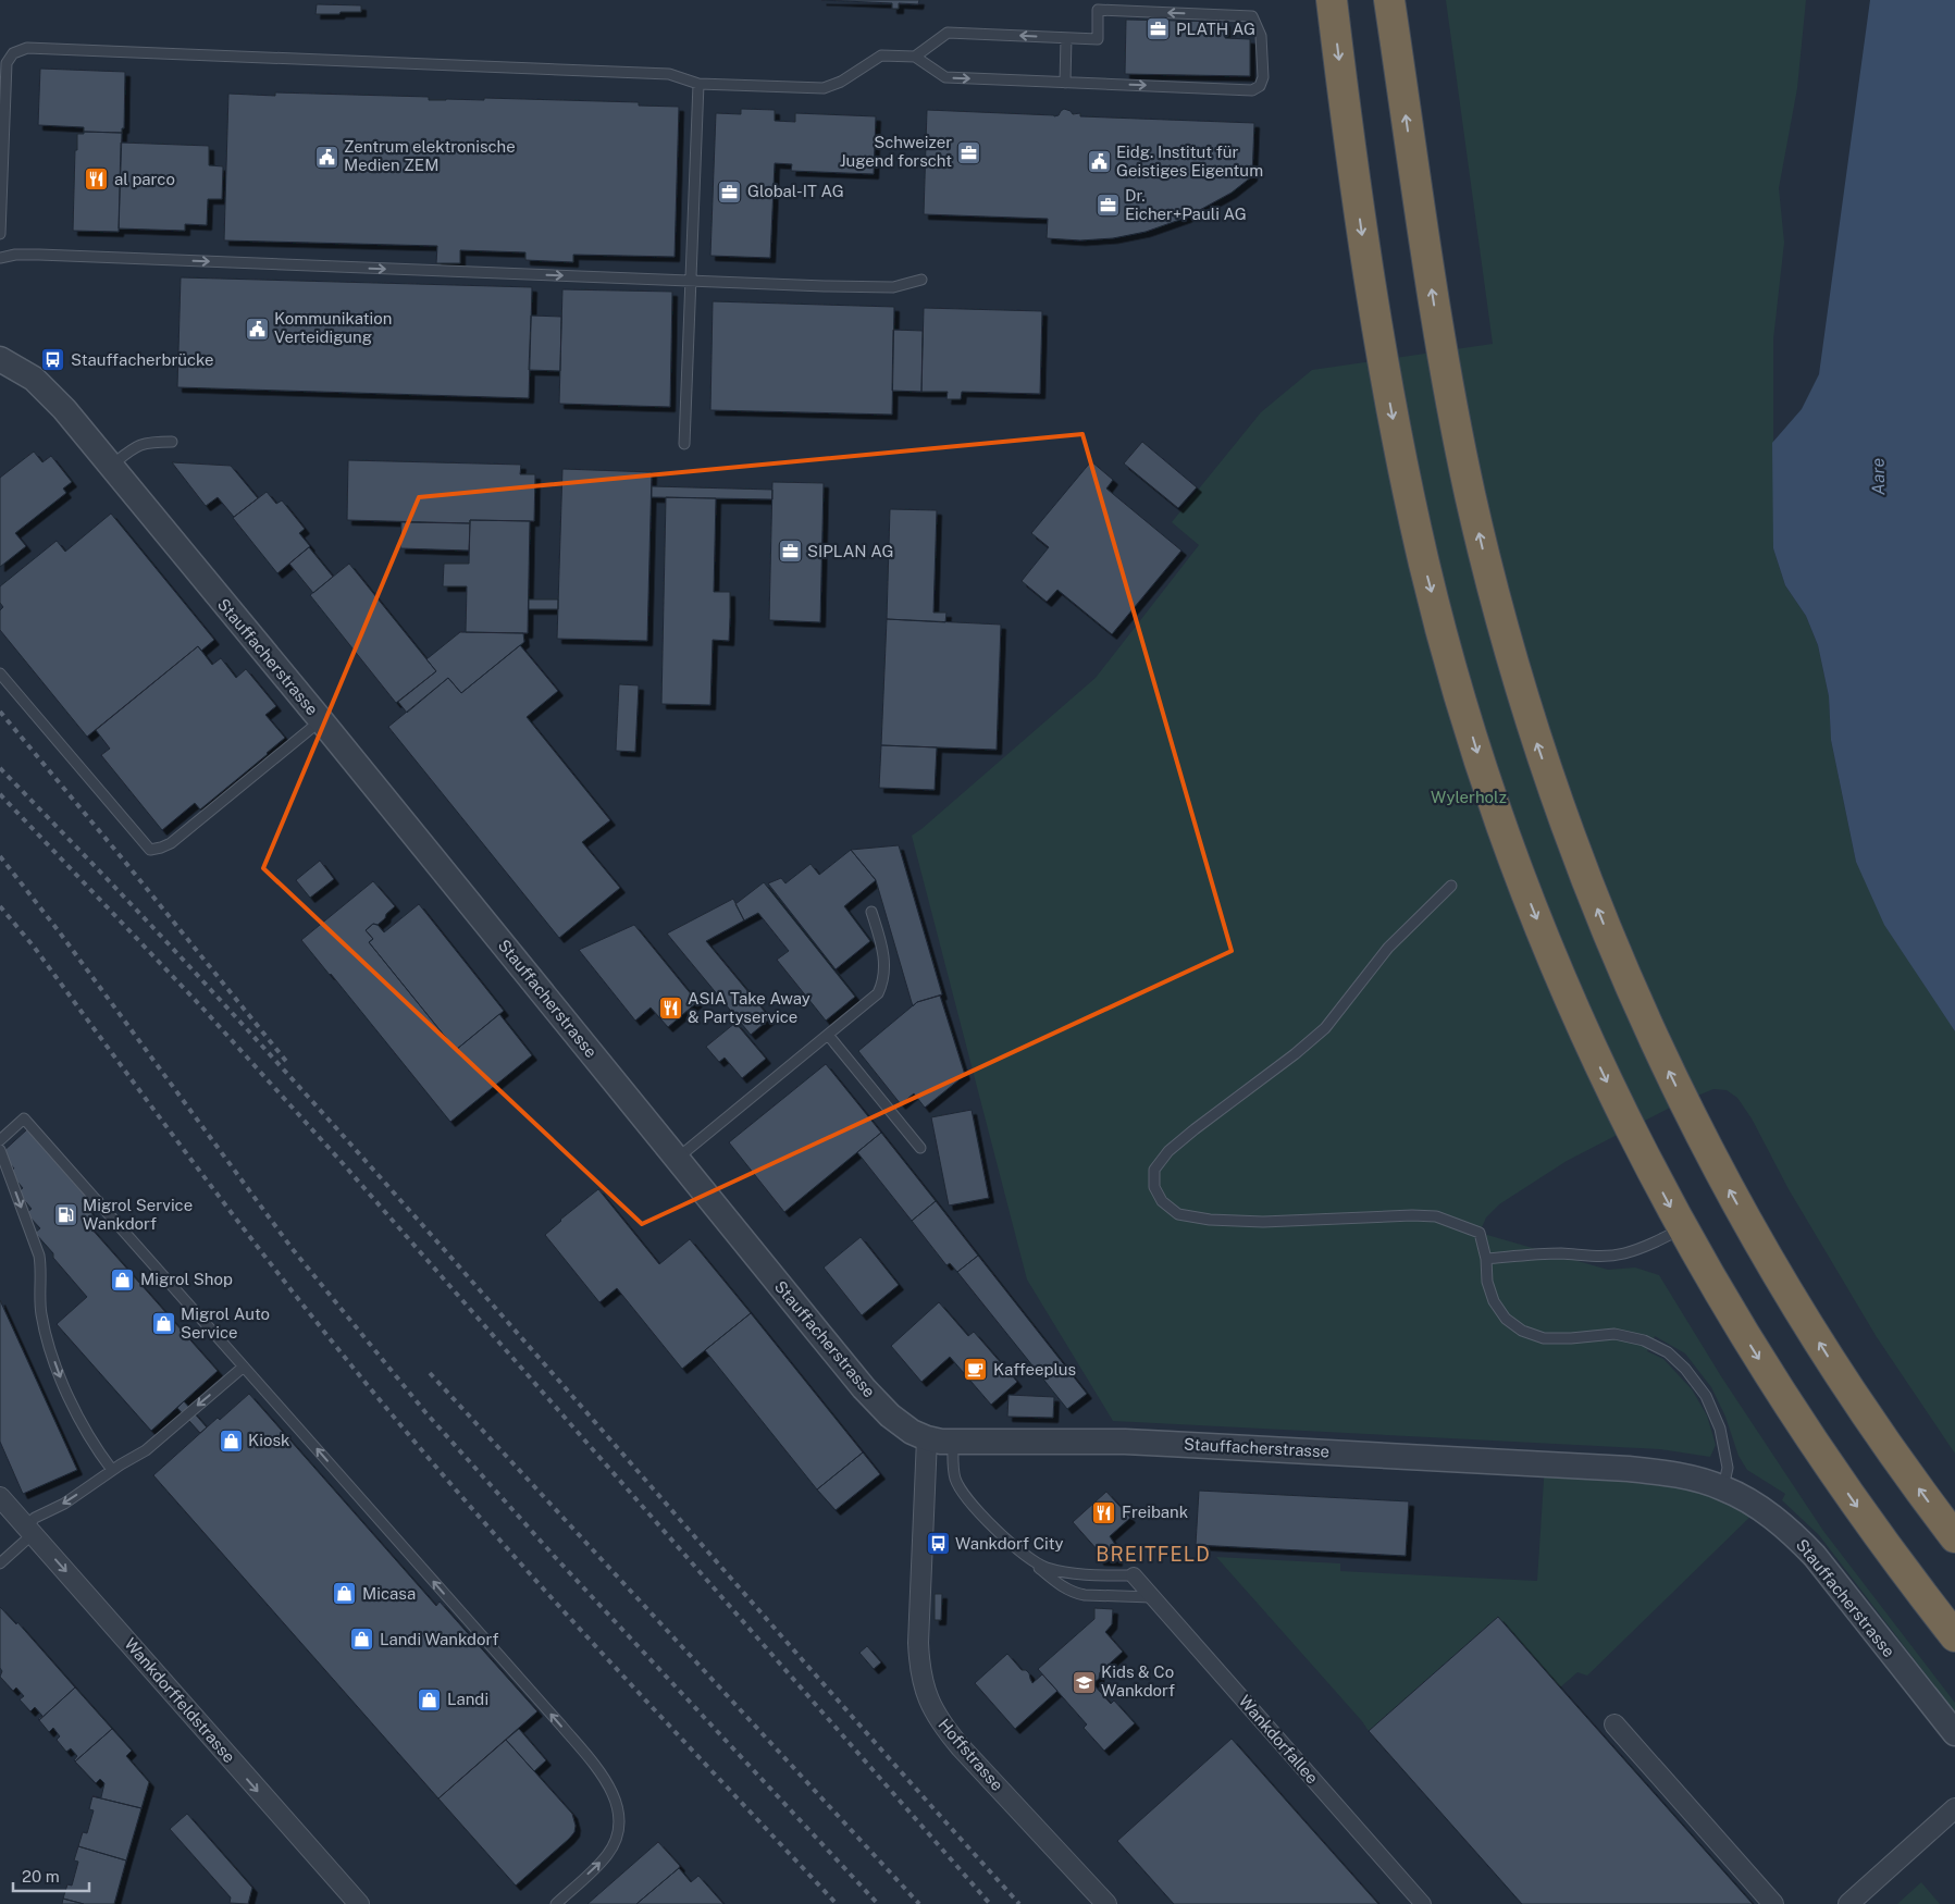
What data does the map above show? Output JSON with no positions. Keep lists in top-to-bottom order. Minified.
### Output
{"streets":{"street":["Stauffacherstrasse","Wankdorffeldstrasse","Wankdorfallee","Hoffstrasse"]},"crossings":[["Stauffacherstrasse","Hoffstrasse"]],"one_way":["Wankdorffeldstrasse"],"districts":["BREITFELD"],"water":["Aare"],"parks":["Wylerholz"],"places":{"office":["PLATH AG","Schweizer Jugend forscht","Global-IT AG","Dr. Eicher+Pauli AG","SIPLAN AG"],"public building":["Zentrum elektronische Medien ZEM","Eidg. Institut für Geistiges Eigentum","Kommunikation Verteidigung"],"restaurant":["al parco","ASIA Take Away & Partyservice","Freibank"],"bus stop":["Stauffacherbrücke","Wankdorf City"],"fuel station":["Migrol Service Wankdorf"],"shop":["Migrol Shop","Migrol Auto Service","Kiosk","Micasa","Landi Wankdorf","Landi"],"cafe":["Kaffeeplus"],"school or university":["Kids & Co Wankdorf"]},"scale_bar":"20 m"}
